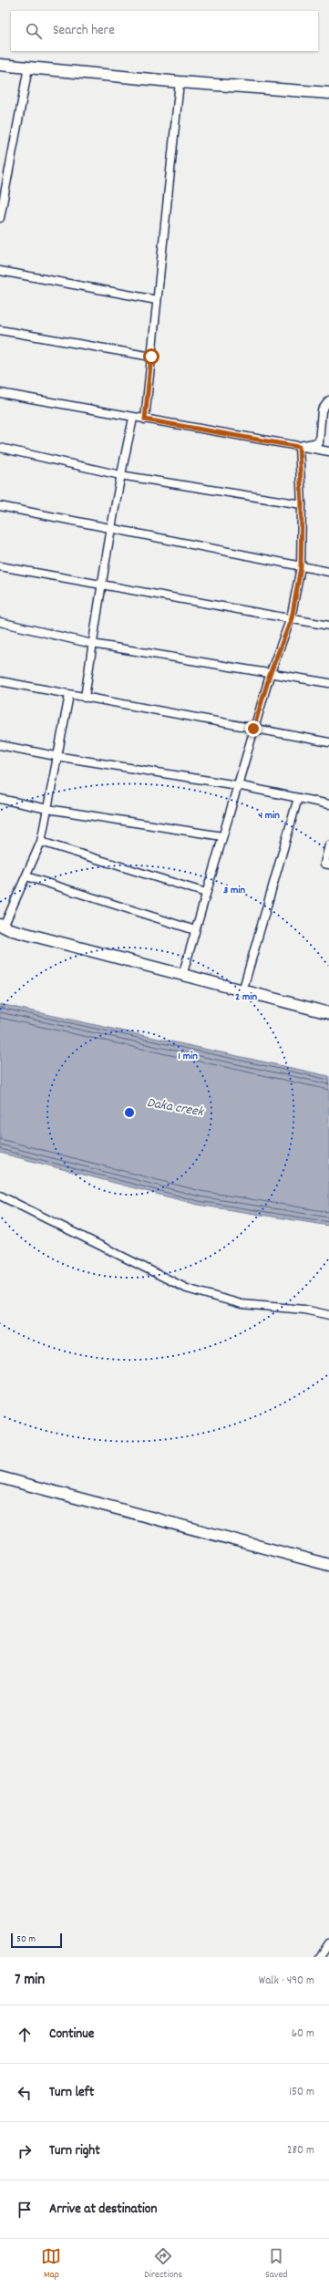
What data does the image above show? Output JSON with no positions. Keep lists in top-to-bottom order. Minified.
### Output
{"water":["Daka creek"],"scale_bar":"50 m","page":{"search":"Search here","scale":"50 m","heading":["7 min","Walk · 490 m"],"list":[["Continue","60 m"],["Turn left","150 m"],["Turn right","280 m"],"Arrive at destination"],"nav":["Map","Directions","Saved"]},"rings":["4 min","3 min","2 min","1 min"]}
